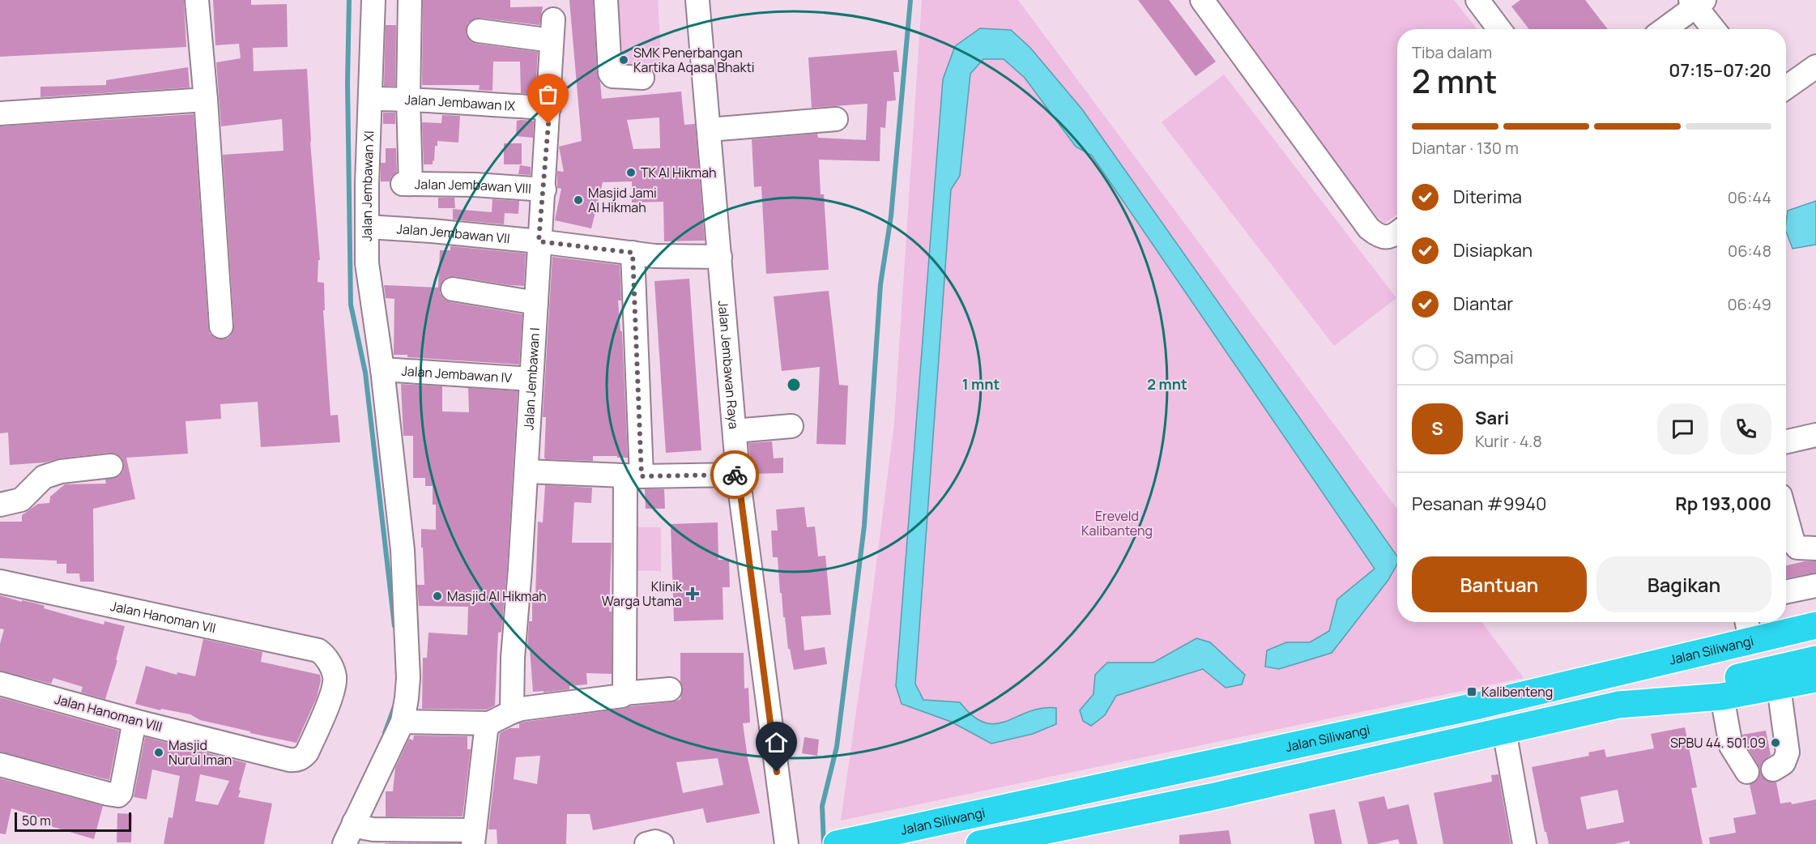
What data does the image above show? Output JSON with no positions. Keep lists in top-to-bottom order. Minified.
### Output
{"streets":{"highway":["Jalan Siliwangi"],"street":["Jalan Jembawan IX","Jalan Jembawan XI","Jalan Jembawan VIII","Jalan Jembawan VII","Jalan Jembawan Raya","Jalan Jembawan IV","Jalan Jembawan I","Jalan Hanoman VII","Jalan Hanoman VIII"]},"crossings":[["Jalan Jembawan IX","Jalan Jembawan XI"],["Jalan Jembawan IX","Jalan Jembawan VIII"],["Jalan Jembawan IX","Jalan Jembawan I"],["Jalan Jembawan XI","Jalan Jembawan VII"],["Jalan Jembawan XI","Jalan Jembawan IV"],["Jalan Jembawan VIII","Jalan Jembawan I"],["Jalan Jembawan VII","Jalan Jembawan Raya"],["Jalan Jembawan VII","Jalan Jembawan I"],["Jalan Jembawan IV","Jalan Jembawan I"],["Jalan Hanoman VII","Jalan Hanoman VIII"]],"parks":["Ereveld Kalibanteng"],"places":{"other":["SMK Penerbangan Kartika Aqasa Bhakti","TK Al Hikmah","Masjid Jami Al Hikmah","Masjid Al Hikmah","SPBU 44. 501.09","Masjid Nurul Iman"],"health":["Klinik Warga Utama"],"transit":["Kalibenteng"]},"scale_bar":"50 m","page":{"heading":["2 mnt","Tiba dalam","07:15–07:20"],"panel":["Sari","Kurir · 4.8","Pesanan #9940","Rp 193,000"],"bar":"Diantar · 130 m","list":[["Diterima","06:44"],["Disiapkan","06:48"],["Diantar","06:49"],"Sampai"],"round":"S","buttons":["Bantuan","Bagikan"],"scale":"50 m"},"rings":["1 mnt","2 mnt"]}
